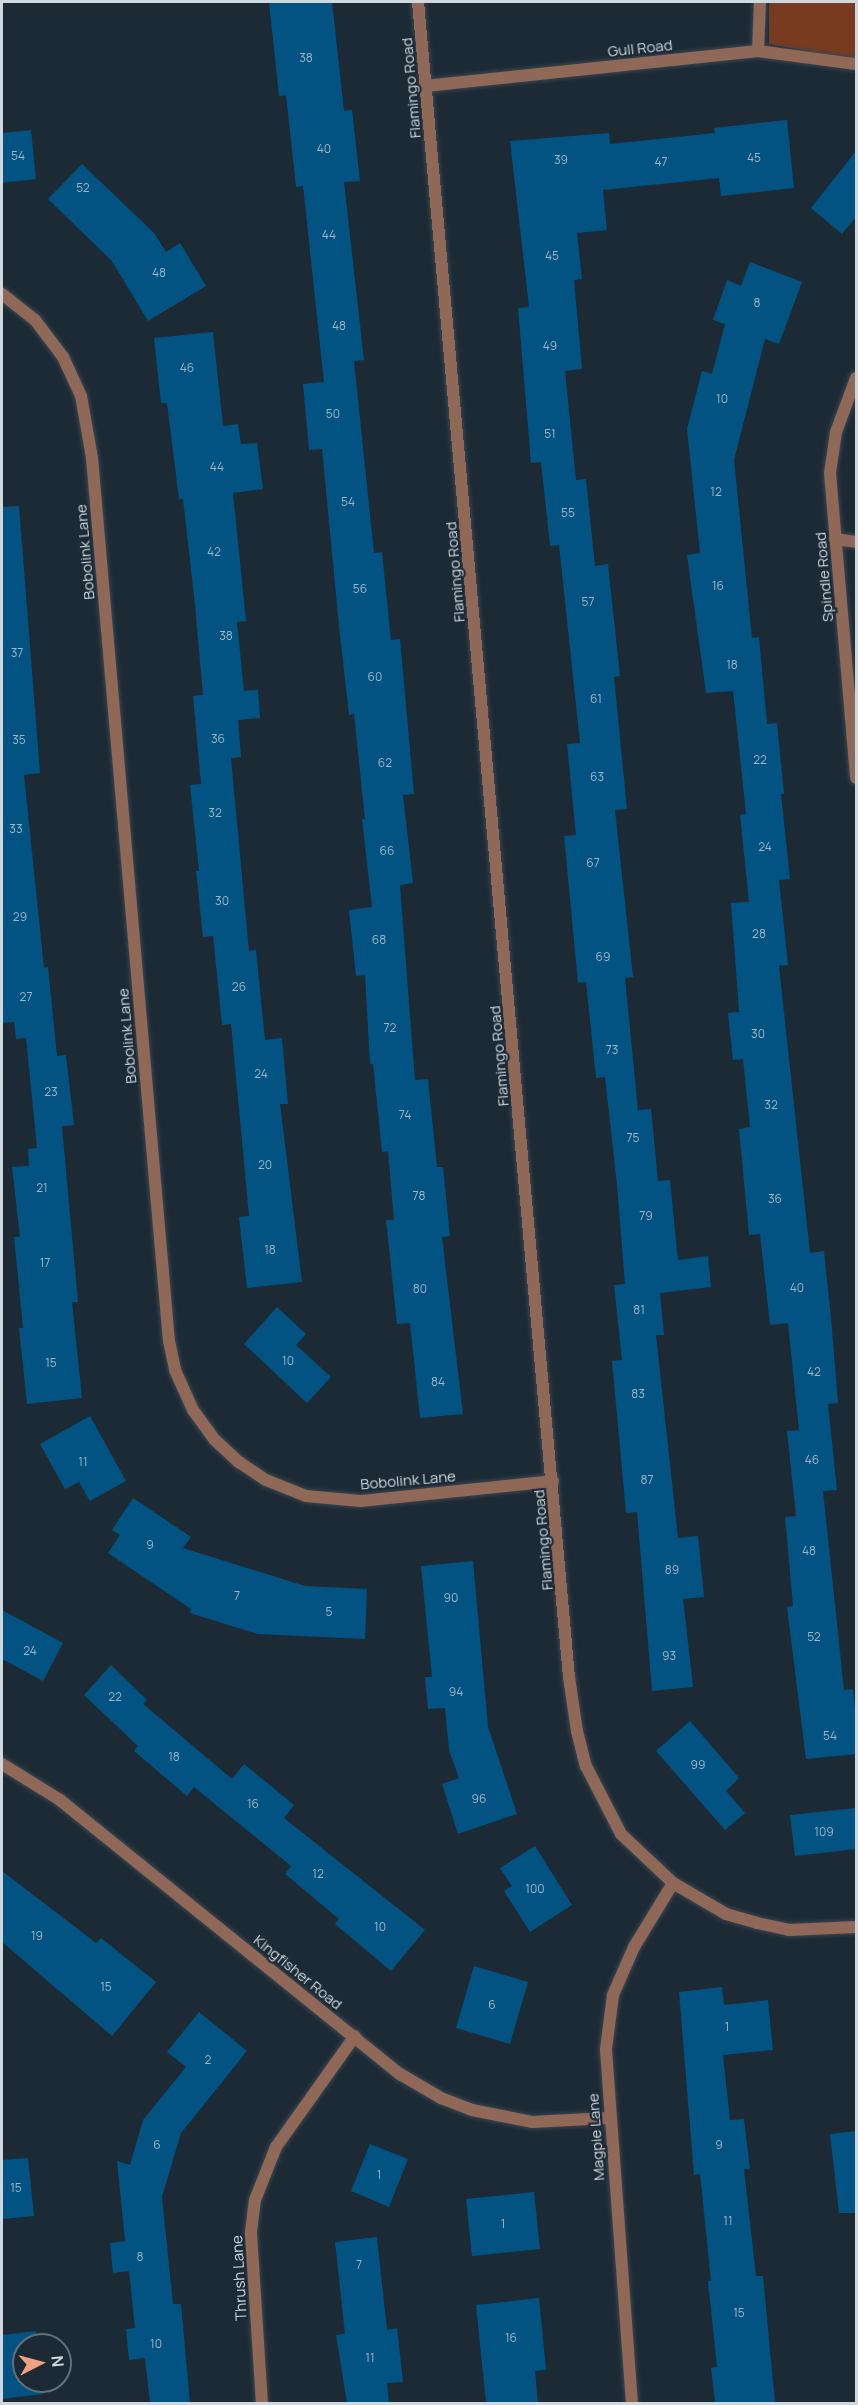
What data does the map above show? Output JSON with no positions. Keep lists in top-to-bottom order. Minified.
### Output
{"streets":{"street":["Gull Road","Flamingo Road","Bobolink Lane","Spindle Road","Kingfisher Road","Magpie Lane","Thrush Lane"]},"crossings":[["Gull Road","Flamingo Road"],["Flamingo Road","Bobolink Lane"],["Flamingo Road","Magpie Lane"],["Kingfisher Road","Magpie Lane"],["Kingfisher Road","Thrush Lane"]],"house_numbers":["38","40","54","45","39","47","52","44","45","48","8","48","49","46","10","50","51","44","12","54","55","42","16","56","57","38","37","18","60","61","36","35","22","62","63","32","33","24","66","67","30","29","28","68","69","26","27","72","30","73","24","23","32","74","75","20","21","78","36","79","18","17","40","80","81","10","15","42","84","83","46","11","87","9","48","89","7","90","5","52","24","93","94","22","54","18","99","96","16","109","12","100","10","19","15","6","1","2","6","9","1","15","11","1","8","7","15","16","10","11"],"north":"right"}
